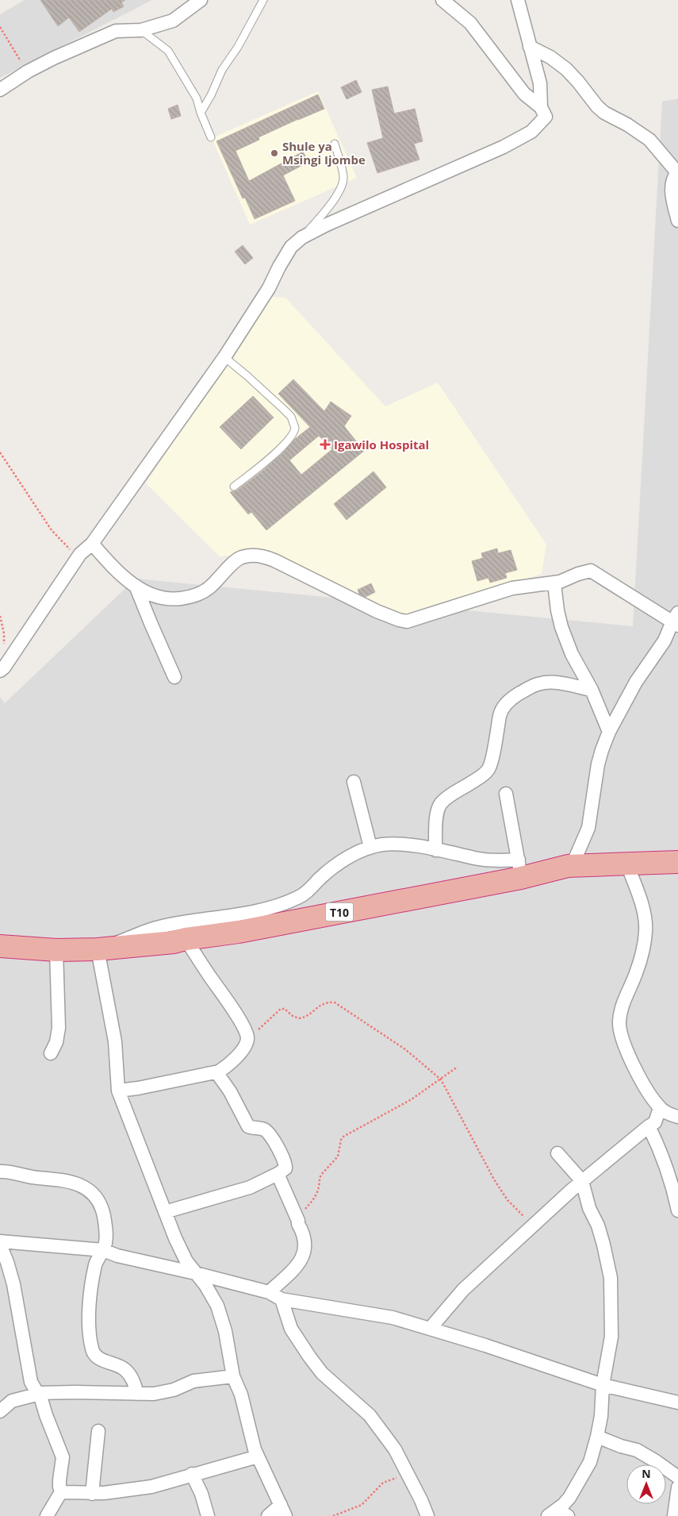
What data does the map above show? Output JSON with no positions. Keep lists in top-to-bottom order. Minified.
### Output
{"streets":{"highway":["T10"]},"places":{"other":["Shule ya Msingi Ijombe"],"health":["Igawilo Hospital"]},"north":"top"}
